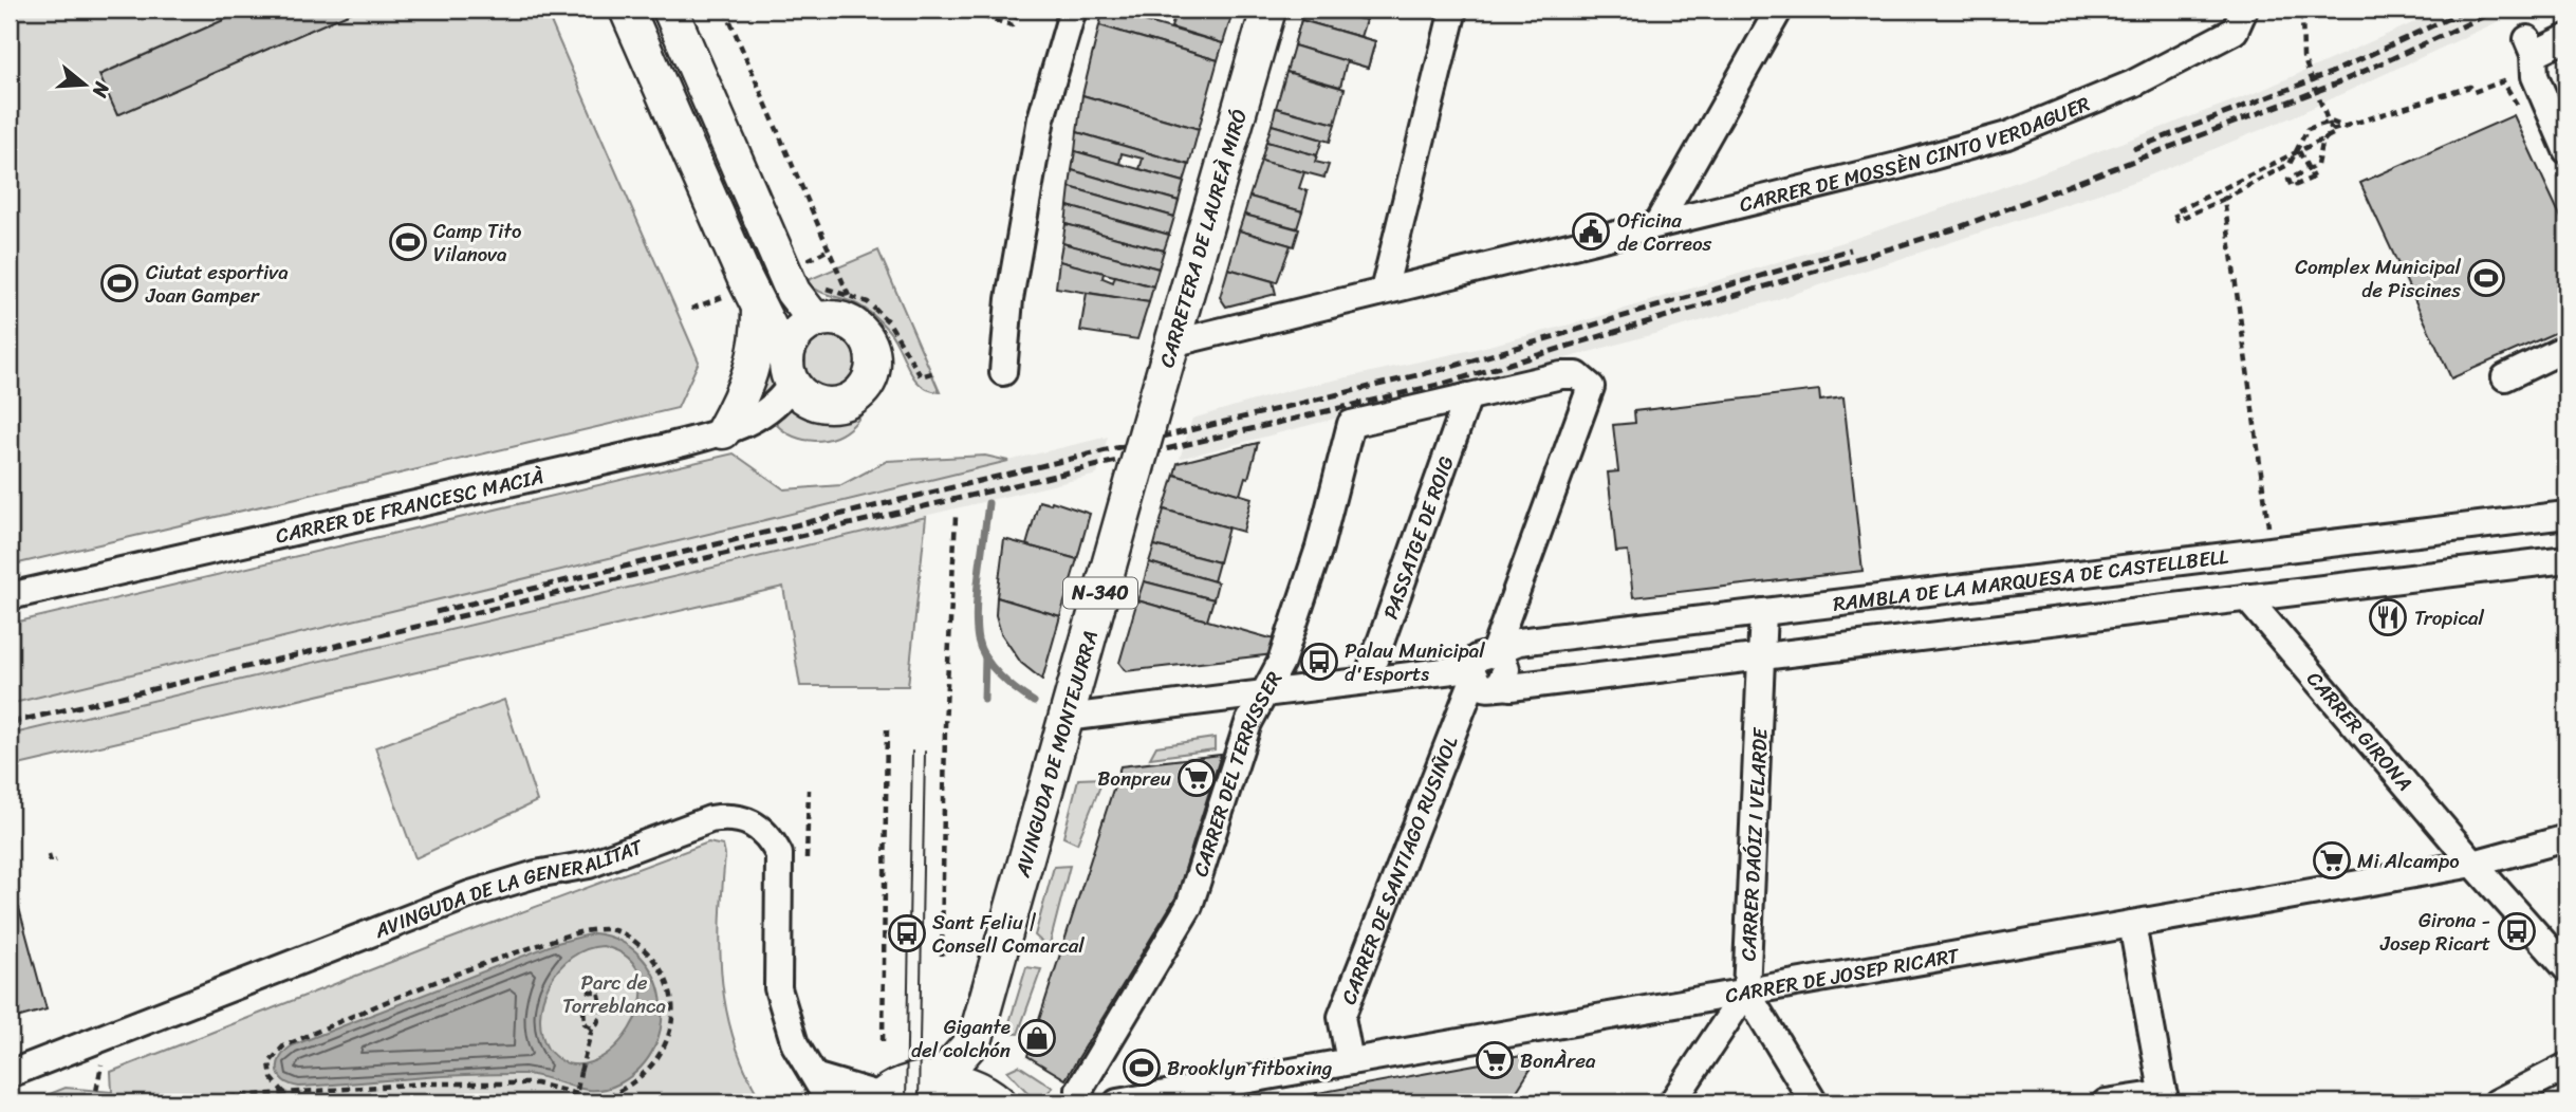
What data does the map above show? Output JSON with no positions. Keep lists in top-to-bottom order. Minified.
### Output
{"streets":{"main road":["CARRETERA DE LAUREÀ MIRÓ","N-340","AVINGUDA DE MONTEJURRA"],"street":["CARRER DE MOSSÈN CINTO VERDAGUER","CARRER DE FRANCESC MACIÀ","PASSATGE DE ROIG","RAMBLA DE LA MARQUESA DE CASTELLBELL","CARRER GIRONA","CARRER DEL TERRISSER","CARRER DAÓIZ I VELARDE","CARRER DE SANTIAGO RUSIÑOL","AVINGUDA DE LA GENERALITAT","CARRER DE JOSEP RICART"]},"crossings":[["CARRER DE MOSSÈN CINTO VERDAGUER","CARRETERA DE LAUREÀ MIRÓ"],["CARRETERA DE LAUREÀ MIRÓ","AVINGUDA DE MONTEJURRA"],["PASSATGE DE ROIG","RAMBLA DE LA MARQUESA DE CASTELLBELL"],["PASSATGE DE ROIG","CARRER DEL TERRISSER"],["RAMBLA DE LA MARQUESA DE CASTELLBELL","CARRER GIRONA"],["RAMBLA DE LA MARQUESA DE CASTELLBELL","AVINGUDA DE MONTEJURRA"],["RAMBLA DE LA MARQUESA DE CASTELLBELL","CARRER DEL TERRISSER"],["RAMBLA DE LA MARQUESA DE CASTELLBELL","CARRER DAÓIZ I VELARDE"],["RAMBLA DE LA MARQUESA DE CASTELLBELL","CARRER DE SANTIAGO RUSIÑOL"],["CARRER GIRONA","CARRER DE JOSEP RICART"],["CARRER DAÓIZ I VELARDE","CARRER DE JOSEP RICART"],["CARRER DE SANTIAGO RUSIÑOL","CARRER DE JOSEP RICART"]],"parks":["Parc de Torreblanca"],"places":{"public building":["Oficina de Correos"],"sports":["Camp Tito Vilanova","Complex Municipal de Piscines","Ciutat esportiva Joan Gamper","Brooklyn fitboxing"],"restaurant":["Tropical"],"bus stop":["Palau Municipal d'Esports","Girona - Josep Ricart","Sant Feliu | Consell Comarcal"],"supermarket":["Bonpreu","Mi Alcampo","BonÀrea"],"shop":["Gigante del colchón"]},"north":"right"}
